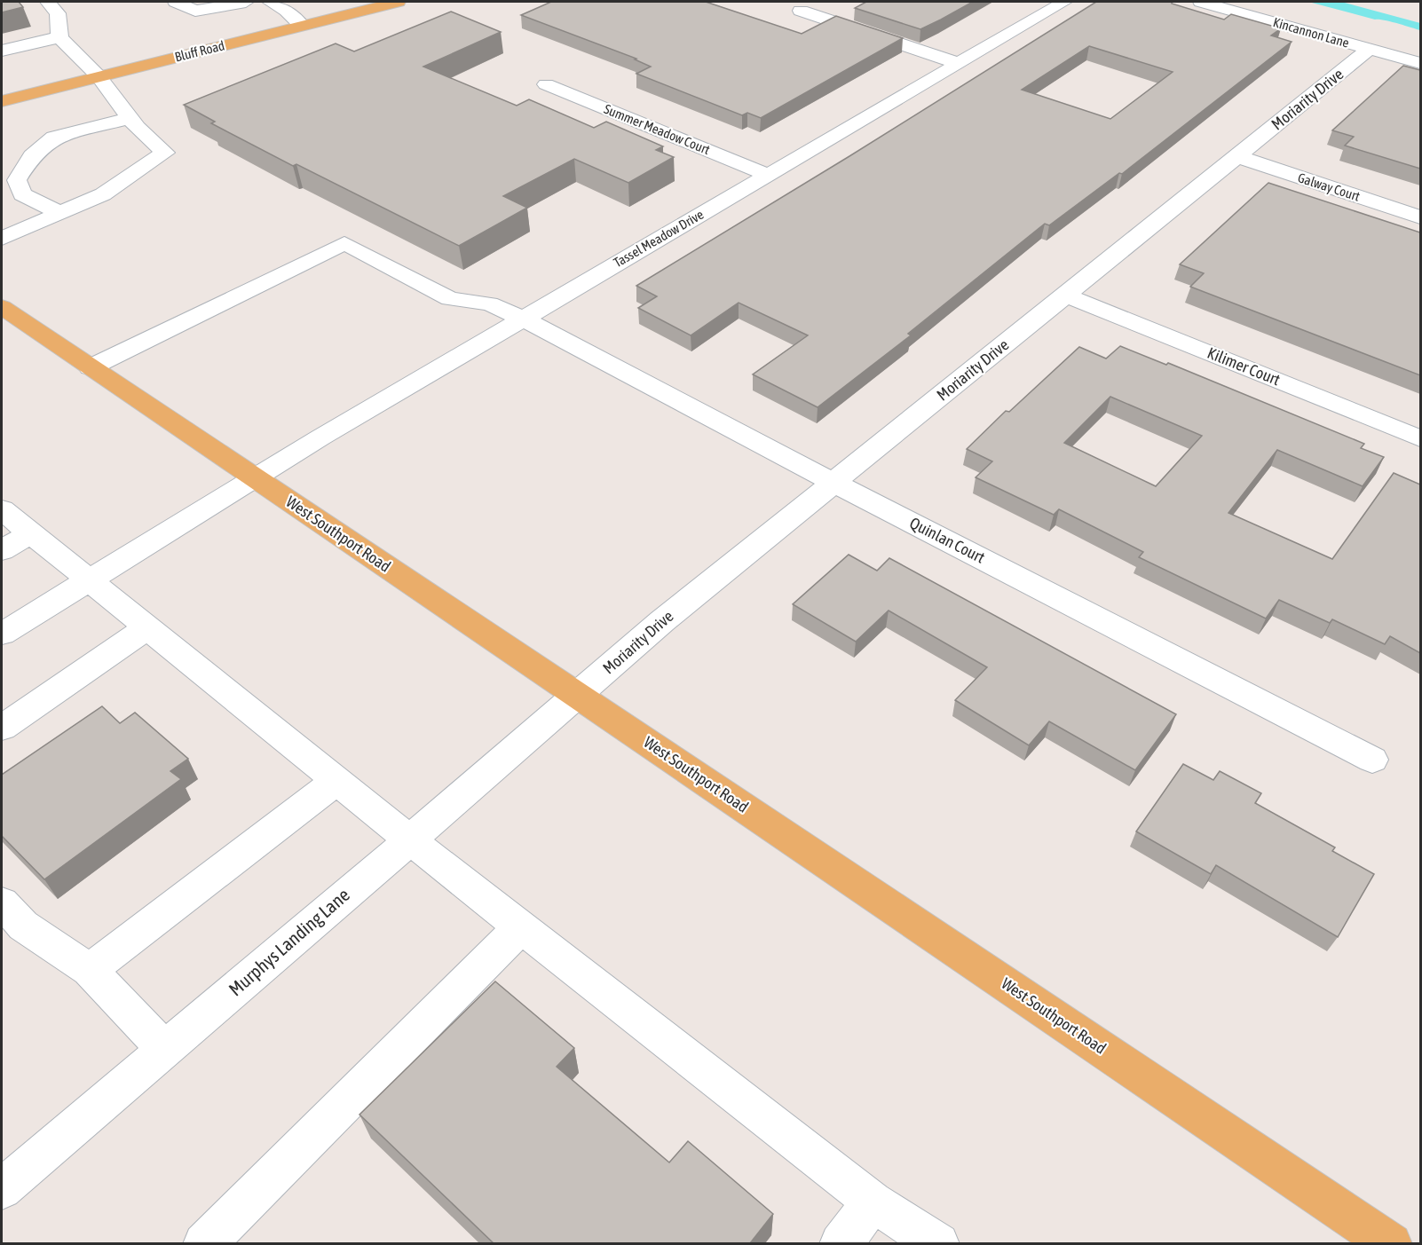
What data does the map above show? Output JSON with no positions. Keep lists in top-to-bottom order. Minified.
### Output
{"streets":{"main road":["Bluff Road","West Southport Road"],"street":["Kincannon Lane","Moriarity Drive","Summer Meadow Court","Galway Court","Tassel Meadow Drive","Kilimer Court","Quinlan Court","Murphys Landing Lane"]},"crossings":[["Kincannon Lane","Moriarity Drive"],["Moriarity Drive","Galway Court"],["Moriarity Drive","Kilimer Court"],["Moriarity Drive","West Southport Road"],["Moriarity Drive","Quinlan Court"],["Moriarity Drive","Murphys Landing Lane"],["Summer Meadow Court","Tassel Meadow Drive"],["Tassel Meadow Drive","West Southport Road"],["Tassel Meadow Drive","Quinlan Court"],["West Southport Road","Quinlan Court"],["West Southport Road","Murphys Landing Lane"]]}
